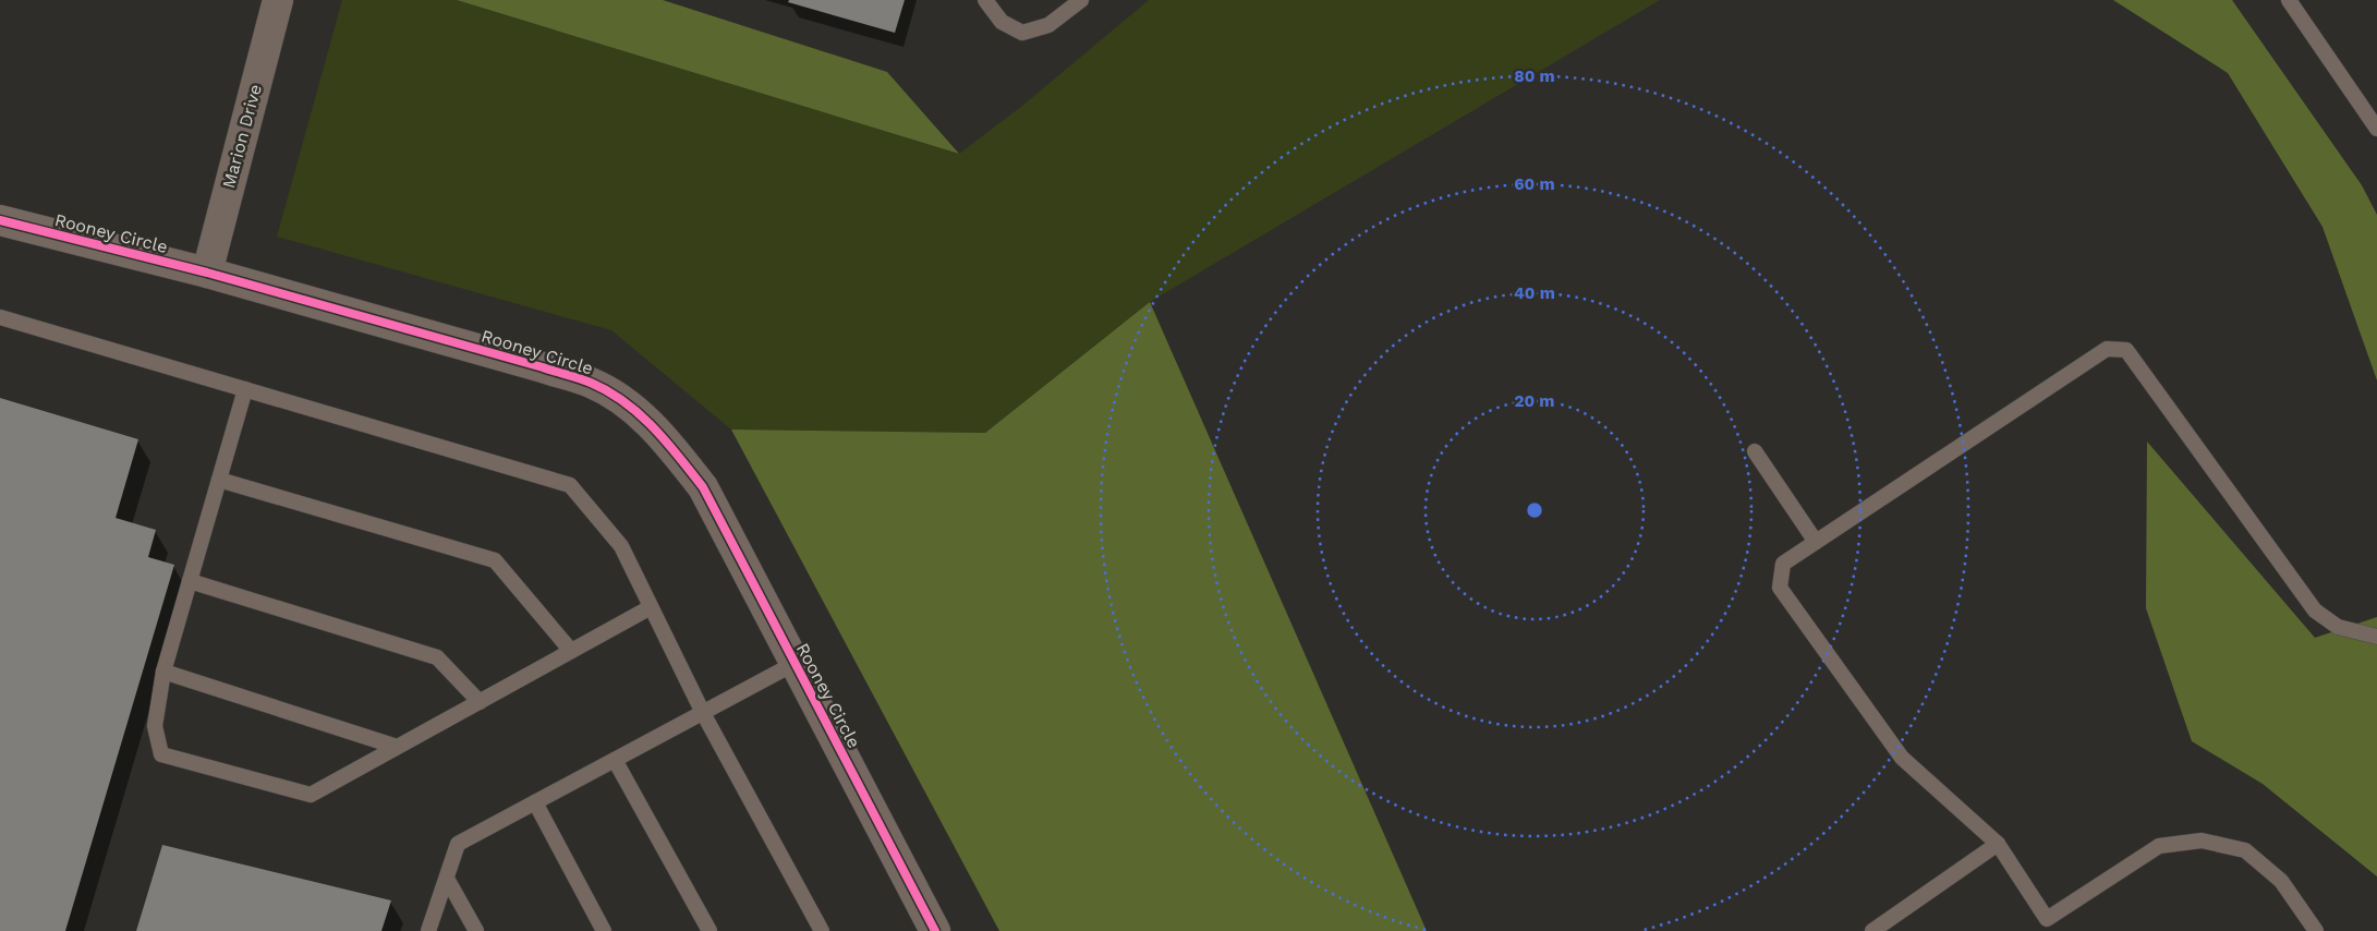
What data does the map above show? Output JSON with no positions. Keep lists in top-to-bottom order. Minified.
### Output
{"streets":{"street":["Marion Drive","Rooney Circle"]},"crossings":[["Marion Drive","Rooney Circle"]],"rings":["80 m","60 m","40 m","20 m"]}
